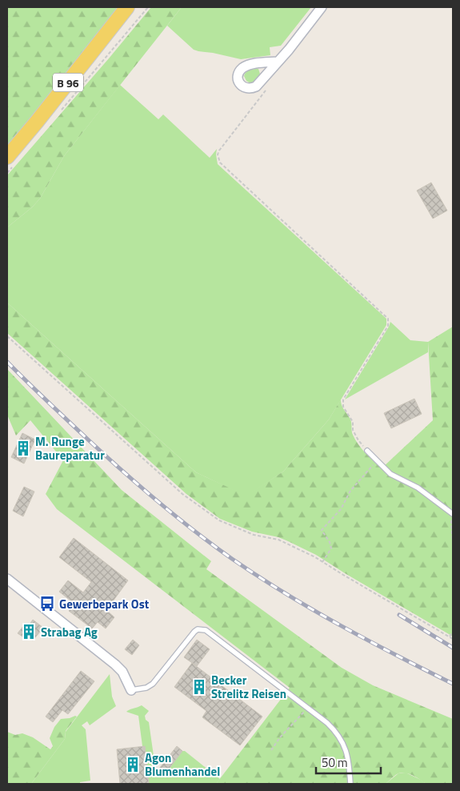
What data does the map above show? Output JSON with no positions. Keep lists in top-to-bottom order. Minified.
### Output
{"streets":{"main road":["B 96"]},"places":{"building":["M. Runge Baureparatur","Strabag Ag","Becker Strelitz Reisen","Agon Blumenhandel"],"bus stop":["Gewerbepark Ost"]},"scale_bar":"50 m"}
